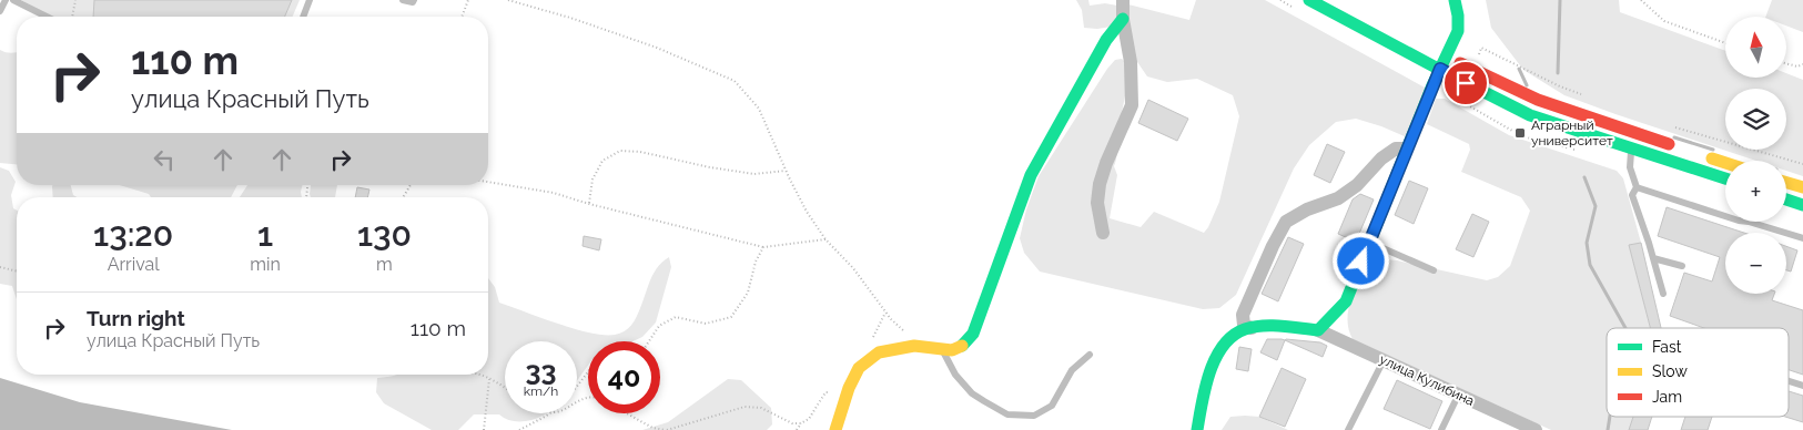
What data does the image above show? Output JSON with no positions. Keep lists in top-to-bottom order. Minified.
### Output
{"streets":{"street":["улица Кулибина"]},"places":{"transit":["Аграрный университет"]},"legend":["Fast","Slow","Jam"],"north":"top","page":{"map_buttons":["+","−"],"turn":["110 m","улица Красный Путь"],"eta":["13:20","Arrival","1","min","130","m"],"list":[{"name":"Turn right","note":"улица Красный Путь","value":"110 m"}],"speed":"33 km/h","limit":"40"}}
